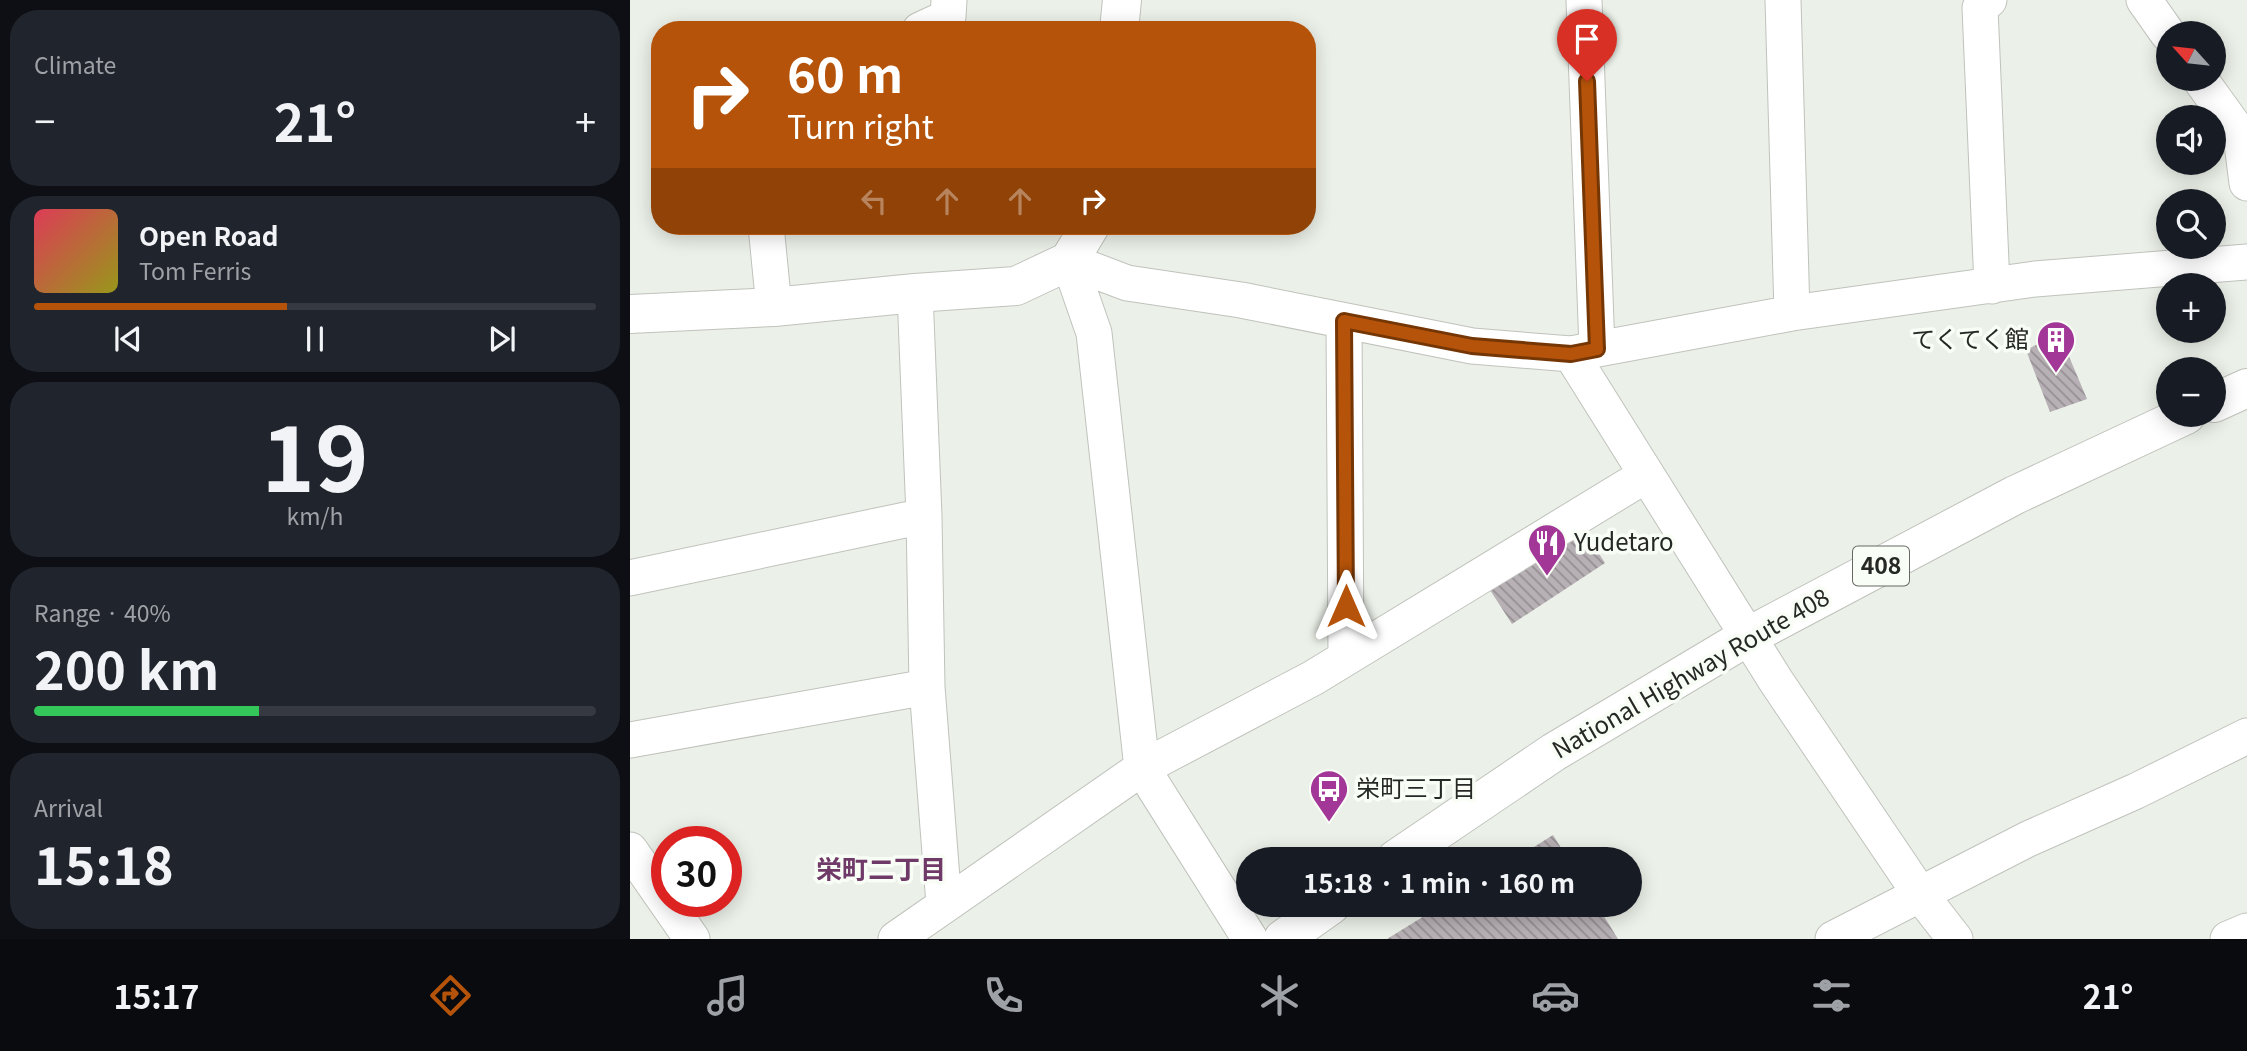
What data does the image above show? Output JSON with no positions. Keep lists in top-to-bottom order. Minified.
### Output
{"streets":{"main road":["408","National Highway Route 408"]},"districts":["栄町二丁目"],"places":{"building":["てくてく館"],"restaurant":["Yudetaro"],"bus stop":["栄町三丁目"]},"north":"top left","page":{"tile":["Climate",["19","km/h"],["Range · 40%","200 km"],["Arrival","15:18"]],"map_buttons":["+","−"],"turn":["60 m","Turn right"],"heat":["−","21°","+"],"song":["Open Road","Tom Ferris"],"limit":"30","trip":"15:18 · 1 min · 160 m","tabs":["15:17","21°"]}}
